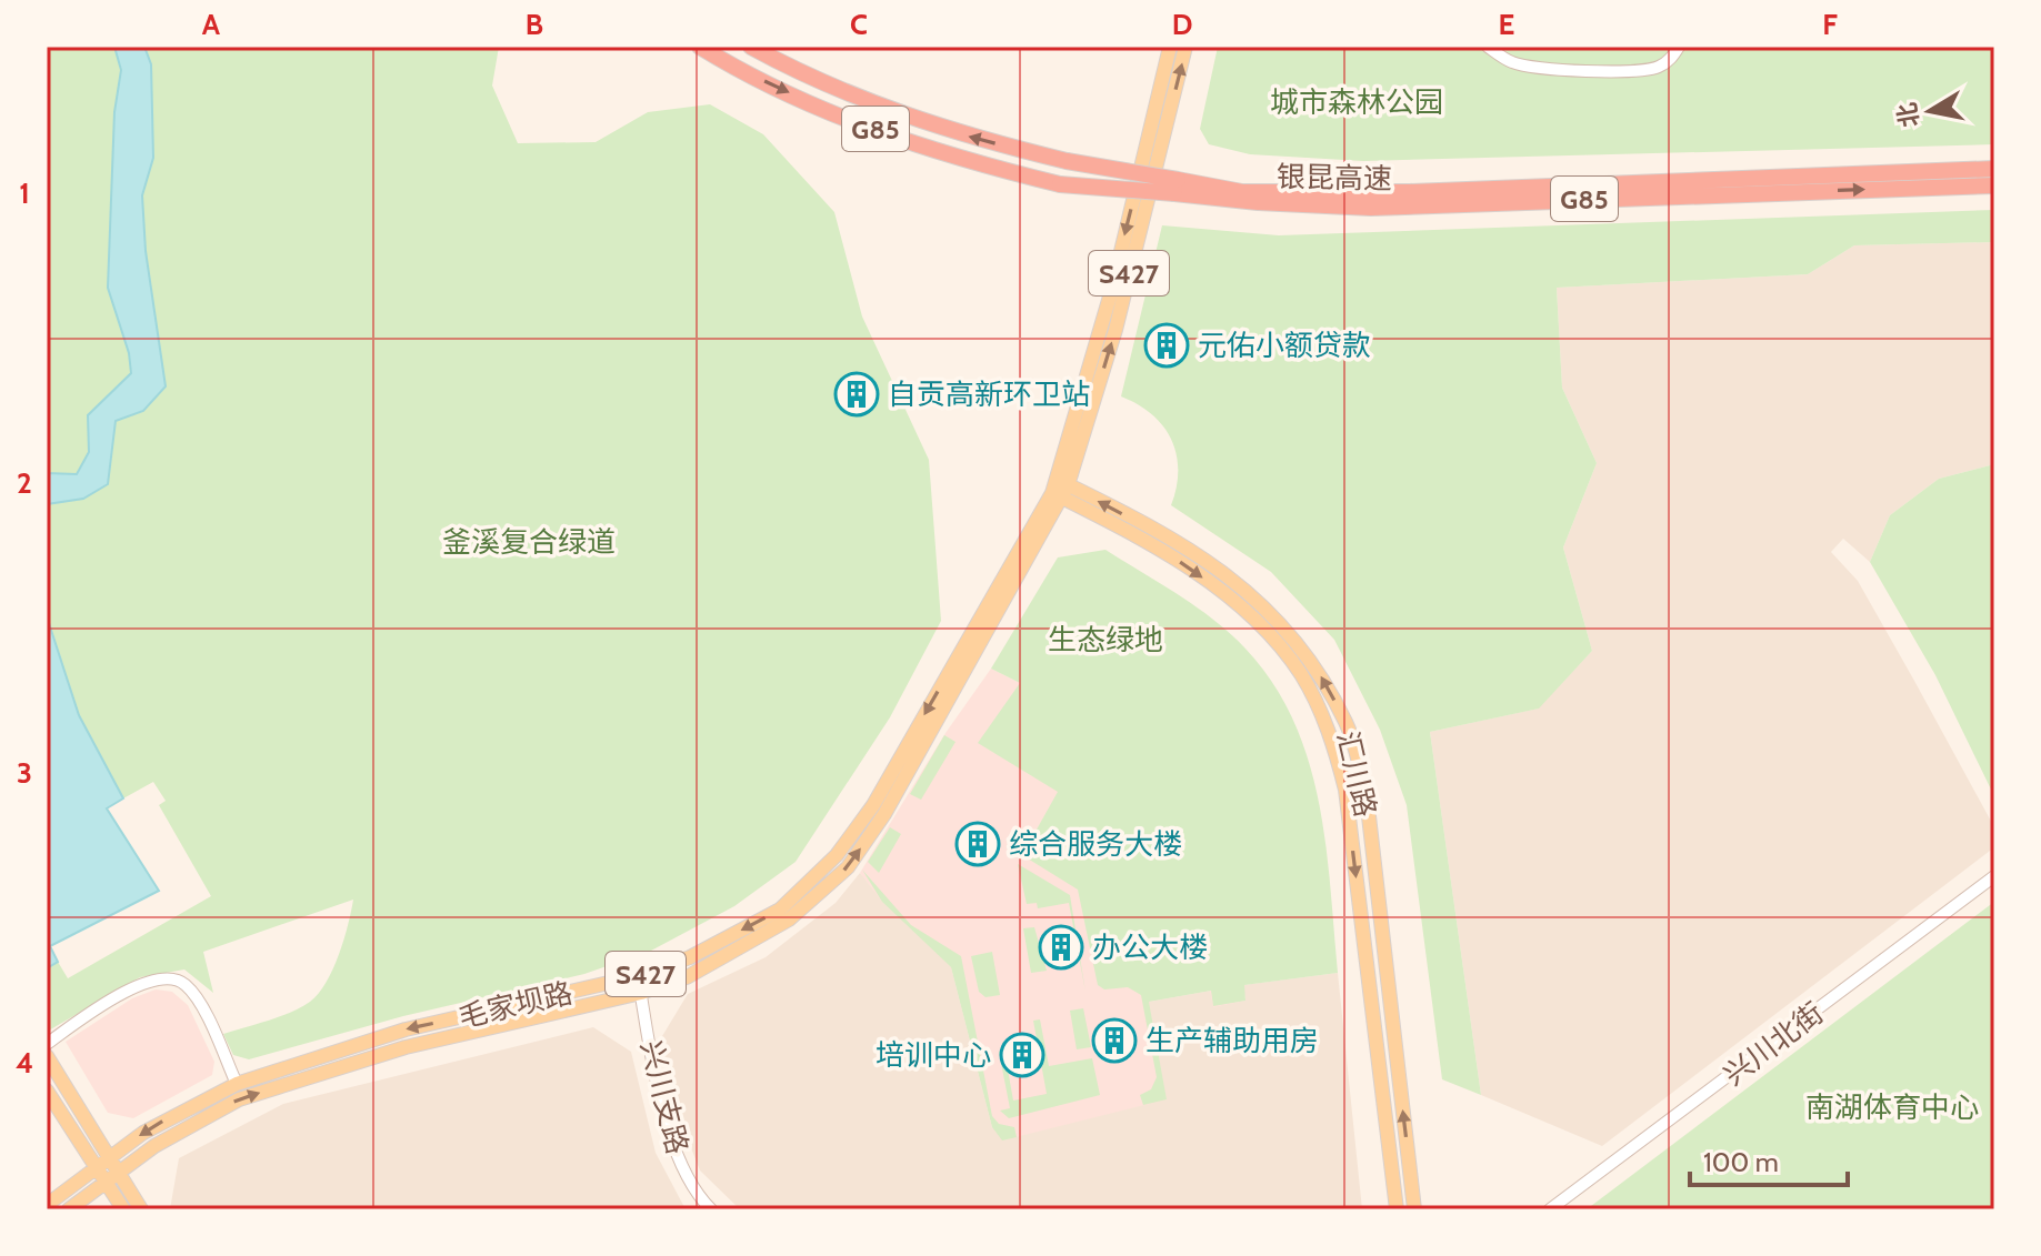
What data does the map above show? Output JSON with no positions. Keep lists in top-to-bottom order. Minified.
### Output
{"streets":{"highway":["G85","银昆高速"],"main road":["S427","汇川路","毛家坝路"],"street":["兴川北街","兴川支路"]},"crossings":[["S427","汇川路"],["S427","毛家坝路"],["汇川路","毛家坝路"],["毛家坝路","兴川支路"]],"parks":["城市森林公园","釜溪复合绿道","生态绿地","南湖体育中心"],"places":{"building":["元佑小额贷款","自贡高新环卫站","综合服务大楼","办公大楼","生产辅助用房","培训中心"]},"scale_bar":"100 m","north":"left","grid":{"columns":["A","B","C","D","E","F"],"rows":["1","2","3","4"]}}
